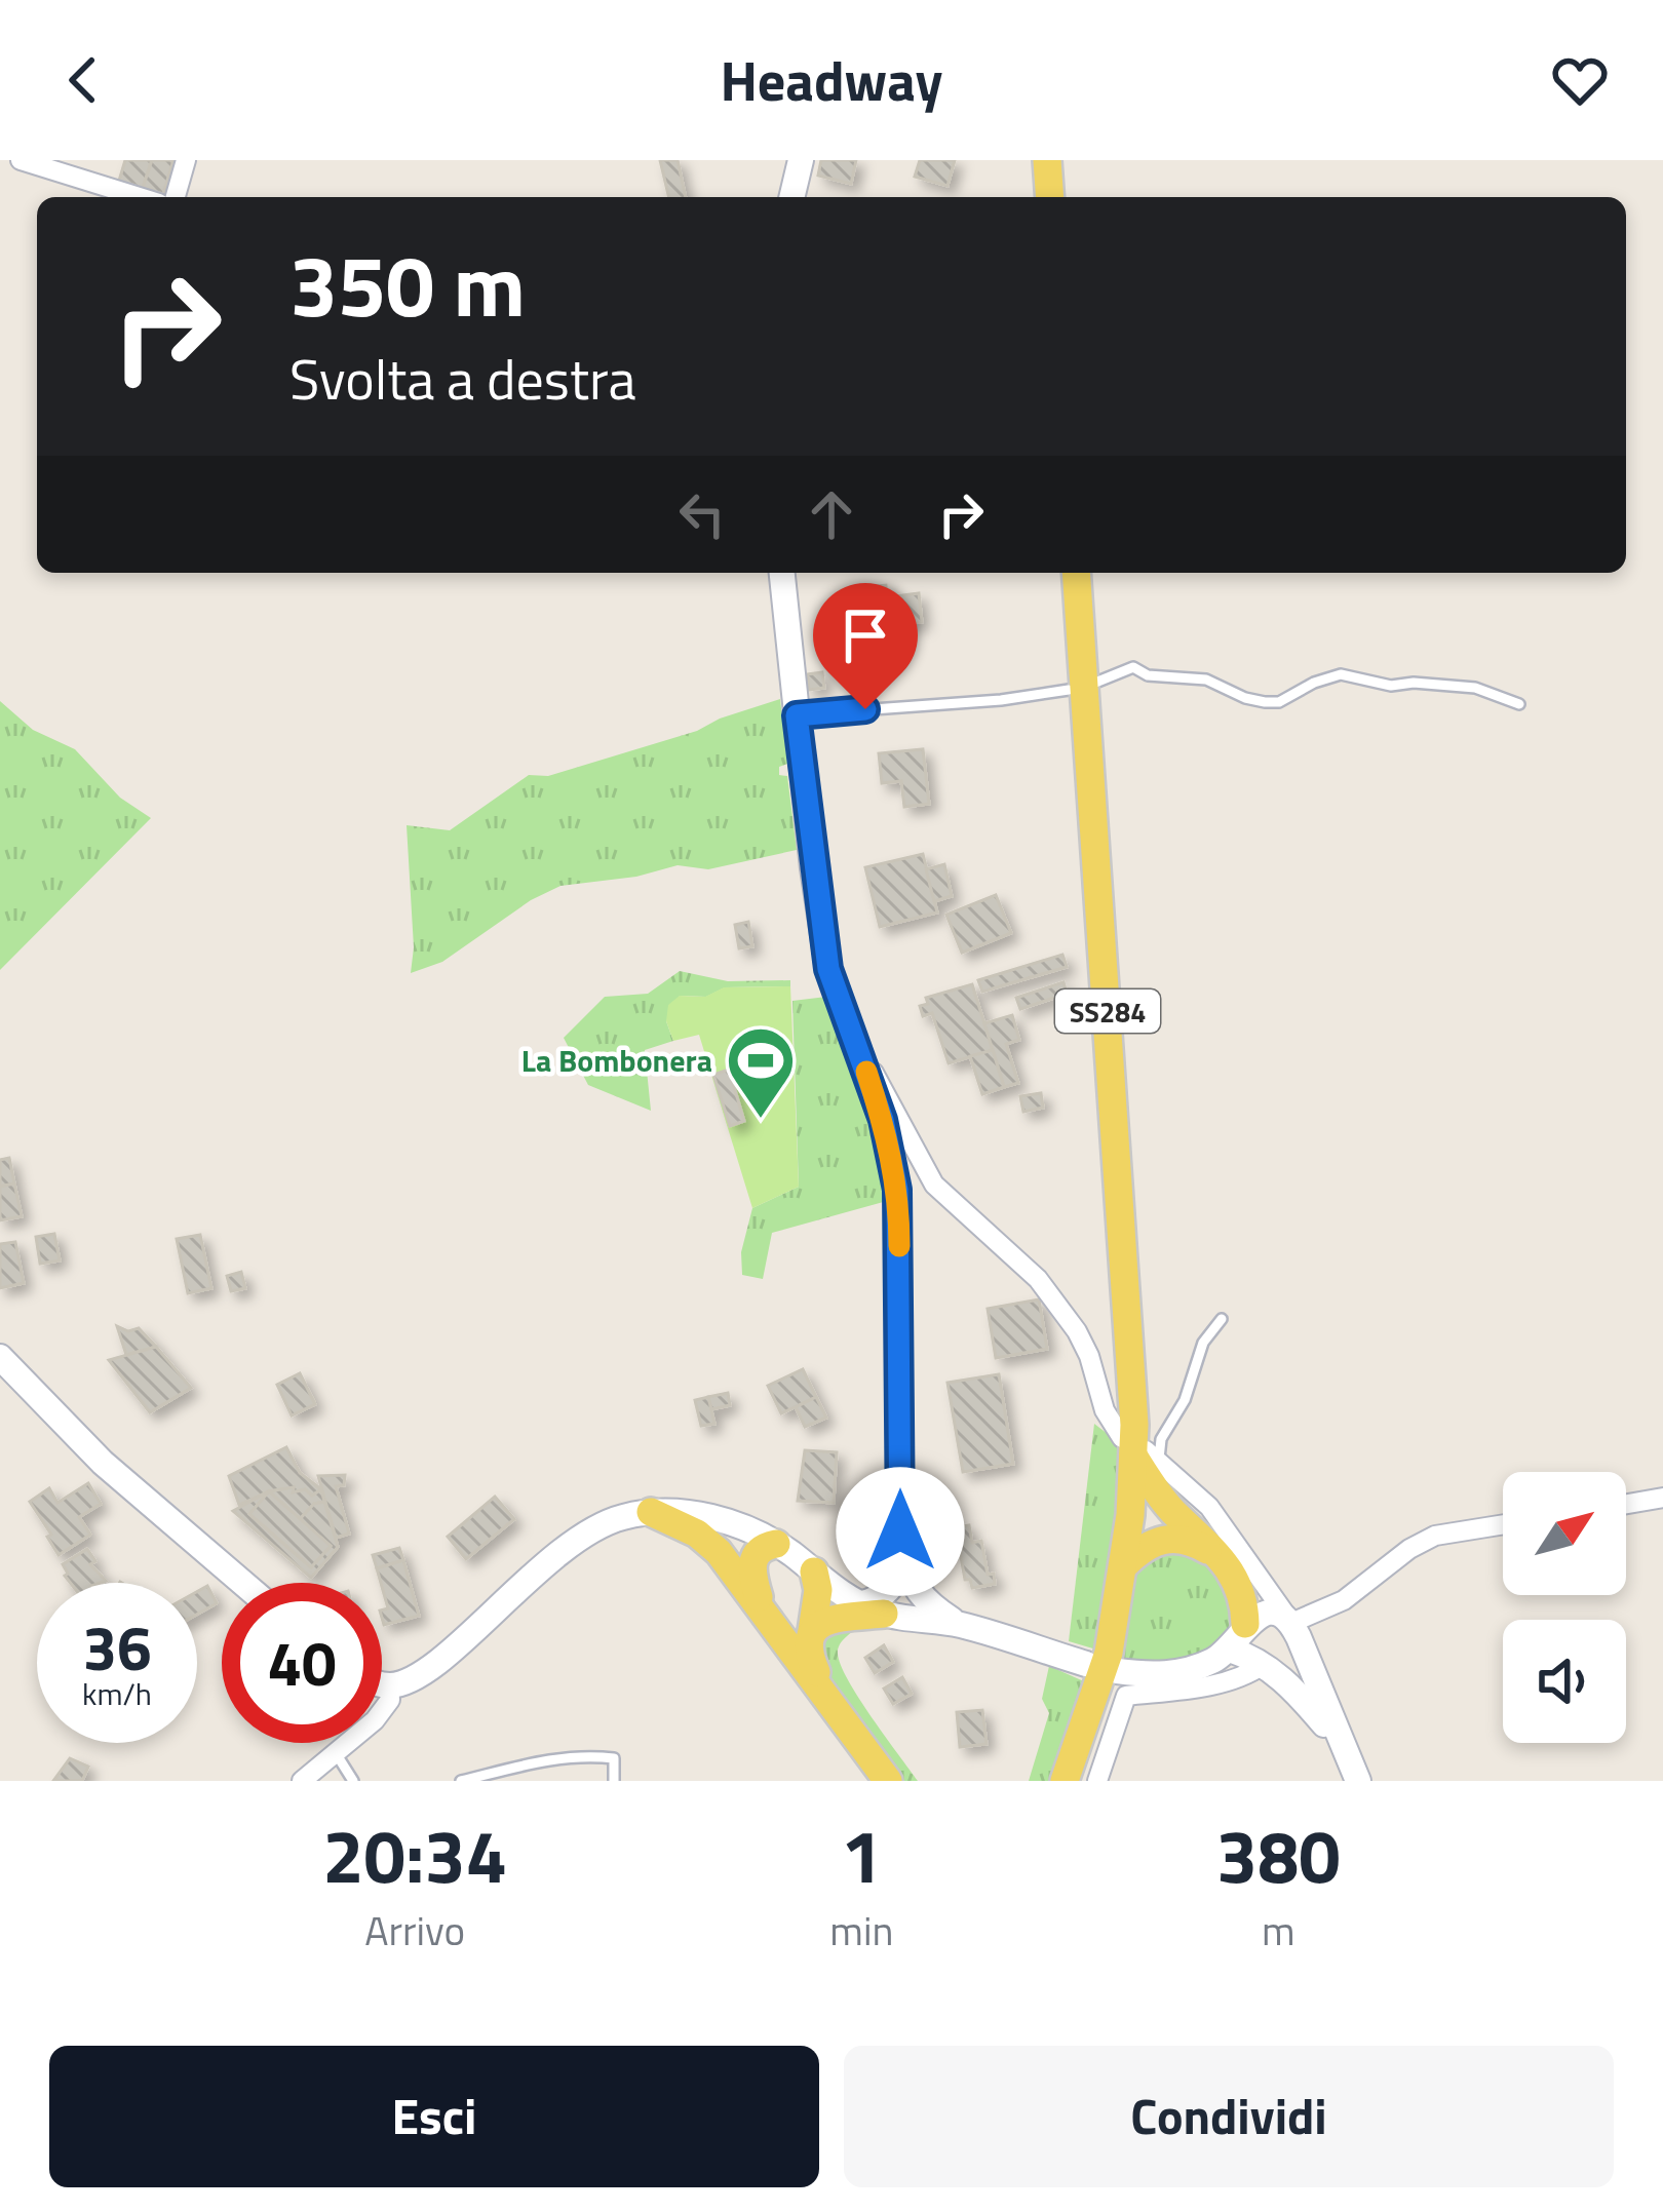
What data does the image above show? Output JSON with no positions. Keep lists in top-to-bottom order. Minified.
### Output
{"streets":{"main road":["SS284"]},"places":{"sports":["La Bombonera"]},"north":"top right","page":{"header":"Headway","turn":["350 m","Svolta a destra"],"speed":"36 km/h","limit":"40","eta":["20:34","Arrivo","1","min","380","m"],"buttons":["Esci","Condividi"]}}
